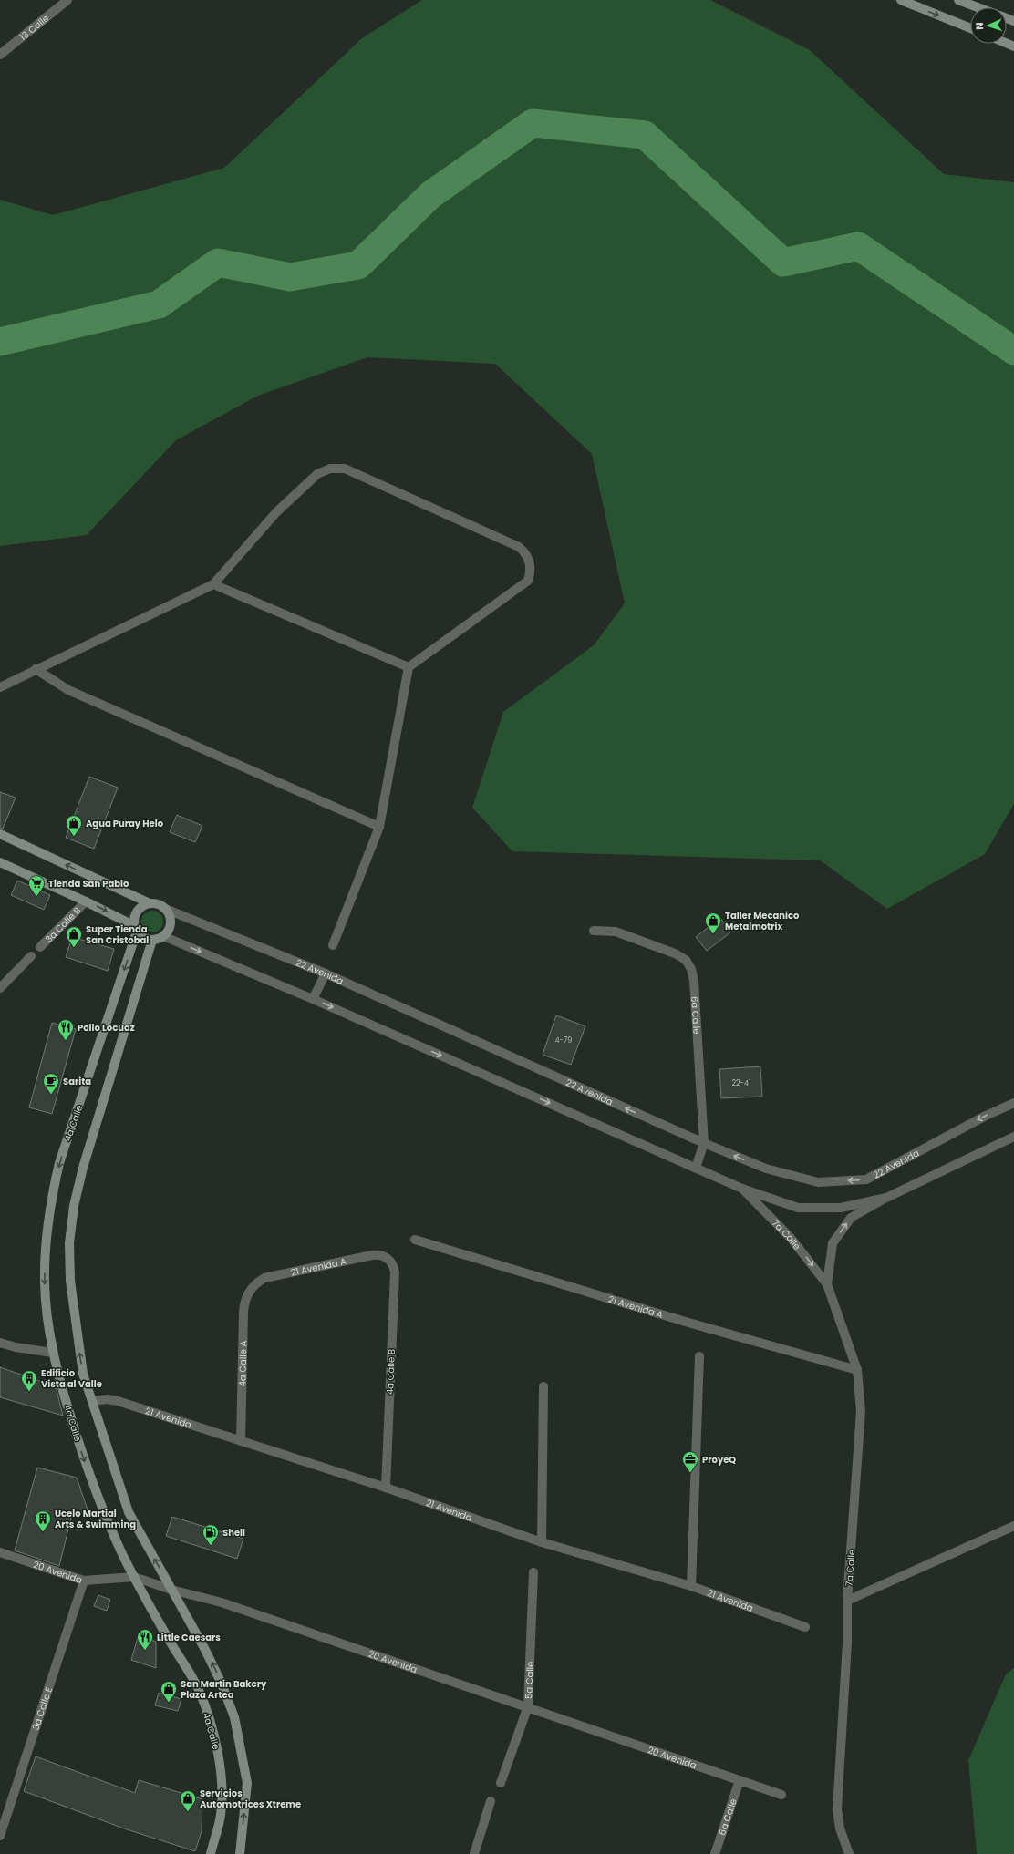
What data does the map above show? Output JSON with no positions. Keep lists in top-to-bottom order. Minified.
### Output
{"streets":{"main road":["4a Calle"],"street":["13 Calle","3a Calle B","22 Avenida","6a Calle","7a Calle","21 Avenida A","4a Calle A","4a Calle B","21 Avenida","20 Avenida","5a Calle","3a Calle E"]},"crossings":[["22 Avenida","6a Calle"],["22 Avenida","4a Calle"],["6a Calle","20 Avenida"],["4a Calle","20 Avenida"],["7a Calle","21 Avenida A"],["21 Avenida A","4a Calle A"],["21 Avenida A","4a Calle B"],["4a Calle A","21 Avenida"],["4a Calle B","21 Avenida"],["20 Avenida","5a Calle"],["20 Avenida","3a Calle E"]],"places":{"shop":["Agua Puray Helo","Taller Mecanico Metalmotrix","Super Tienda San Cristobal","San Martin Bakery Plaza Artea","Servicios Automotrices Xtreme"],"supermarket":["Tienda San Pablo"],"restaurant":["Pollo Locuaz","Little Caesars"],"cafe":["Sarita"],"building":["Edificio Vista al Valle","Ucelo Martial Arts & Swimming"],"office":["ProyeQ"],"fuel station":["Shell"]},"house_numbers":["4-79","22-41"],"north":"left"}
